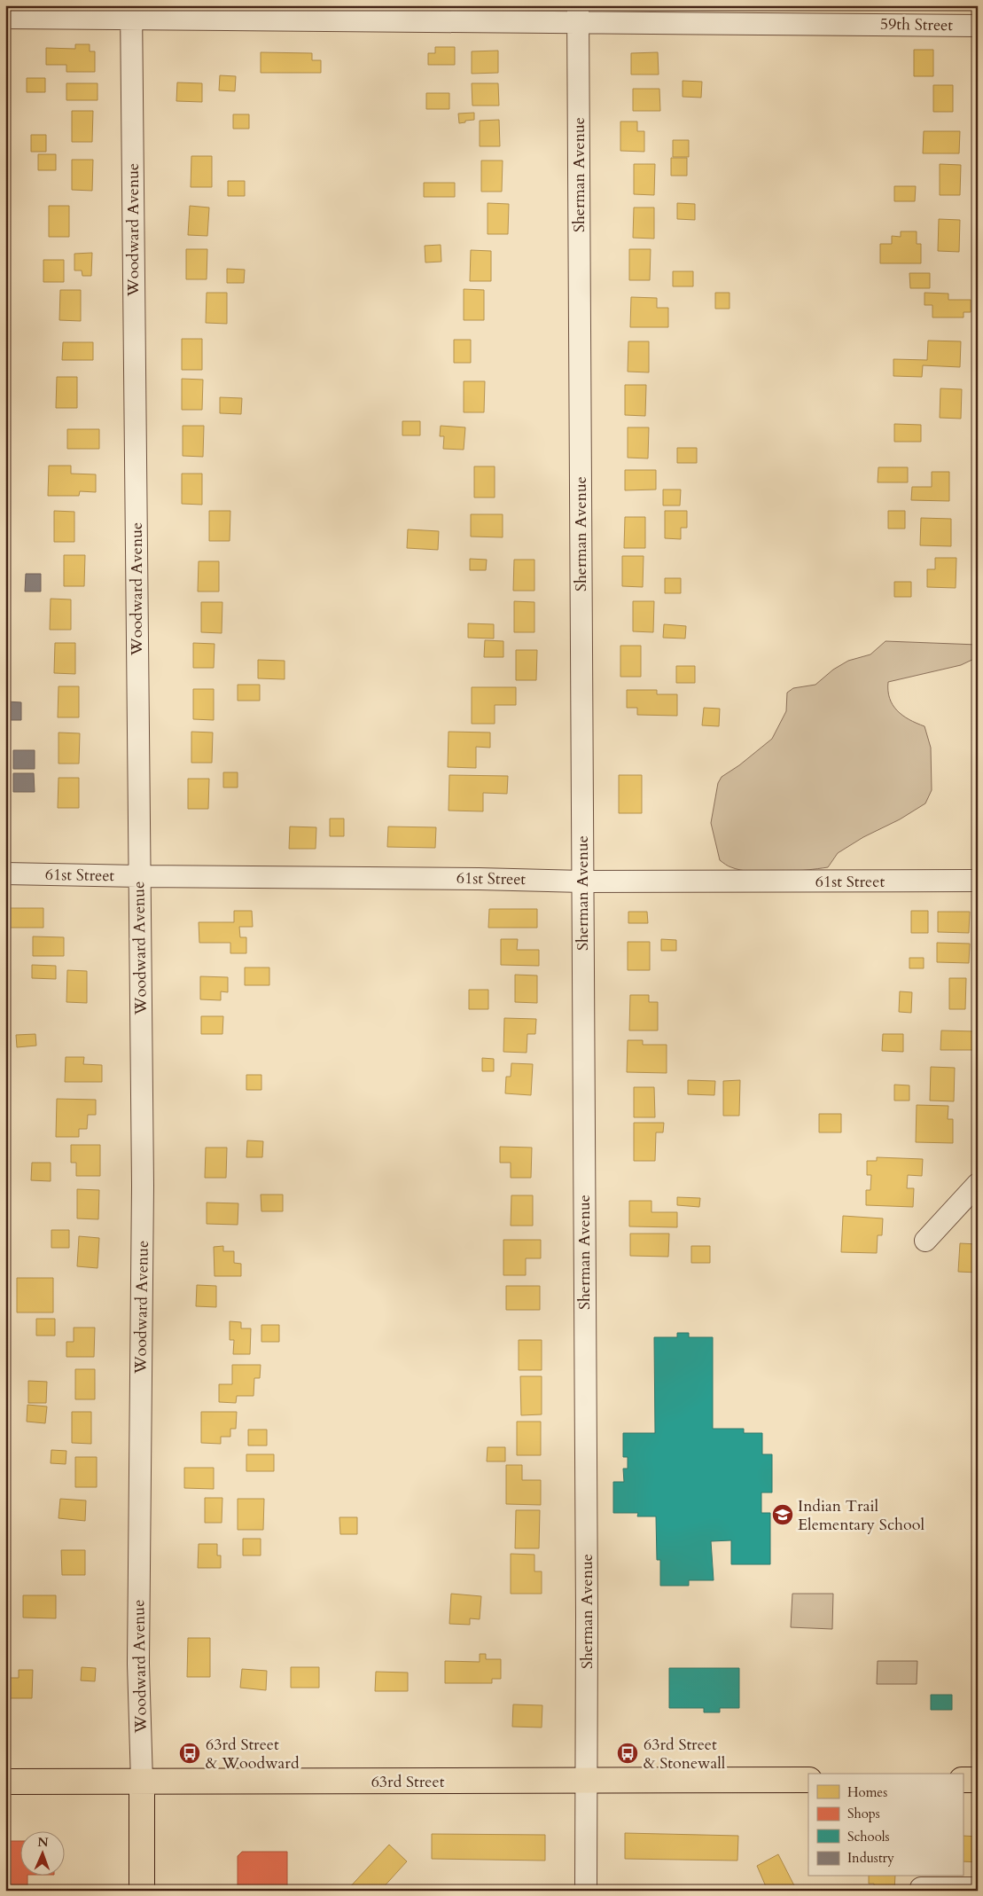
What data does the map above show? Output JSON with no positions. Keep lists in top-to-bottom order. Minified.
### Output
{"streets":{"main road":["Woodward Avenue","63rd Street"],"street":["59th Street","Sherman Avenue","61st Street"]},"crossings":[["59th Street","Sherman Avenue"],["59th Street","Woodward Avenue"],["Sherman Avenue","61st Street"],["Sherman Avenue","63rd Street"],["Woodward Avenue","61st Street"],["Woodward Avenue","63rd Street"]],"places":{"school or university":["Indian Trail Elementary School"],"bus stop":["63rd Street & Woodward","63rd Street & Stonewall"]},"legend":["Homes","Shops","Schools","Industry"],"north":"top"}
